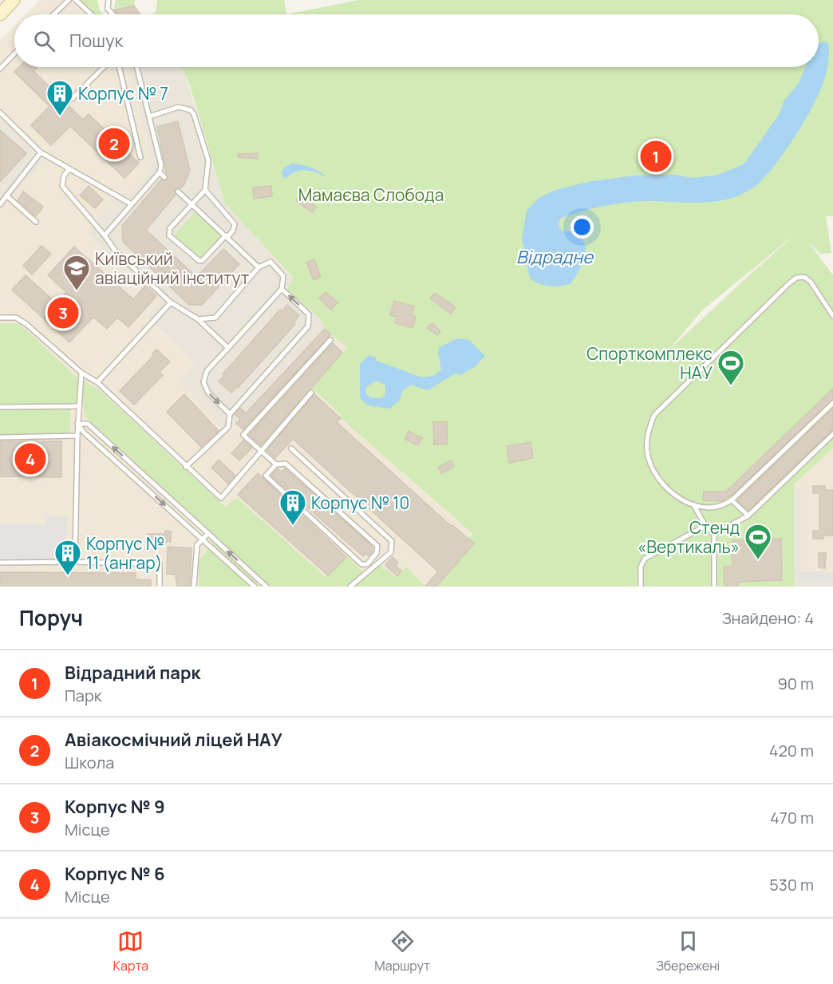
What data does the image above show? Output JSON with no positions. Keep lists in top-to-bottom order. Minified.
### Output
{"water":["Відрадне"],"parks":["Мамаєва Слобода"],"places":{"building":["Корпус № 7","Корпус № 10","Корпус № 11 (ангар)"],"school or university":["Київський авіаційний інститут"],"sports":["Спорткомплекс НАУ","Стенд «Вертикаль»"]},"page":{"search":"Пошук","pins":["2","1","3","4"],"heading":["Поруч","Знайдено: 4"],"list":[{"mark":"1","name":"Відрадний парк","note":"Парк","value":"90 m"},{"mark":"2","name":"Авіакосмічний ліцей НАУ","note":"Школа","value":"420 m"},{"mark":"3","name":"Корпус № 9","note":"Місце","value":"470 m"},{"mark":"4","name":"Корпус № 6","note":"Місце","value":"530 m"}],"nav":["Карта","Маршрут","Збережені"]}}
